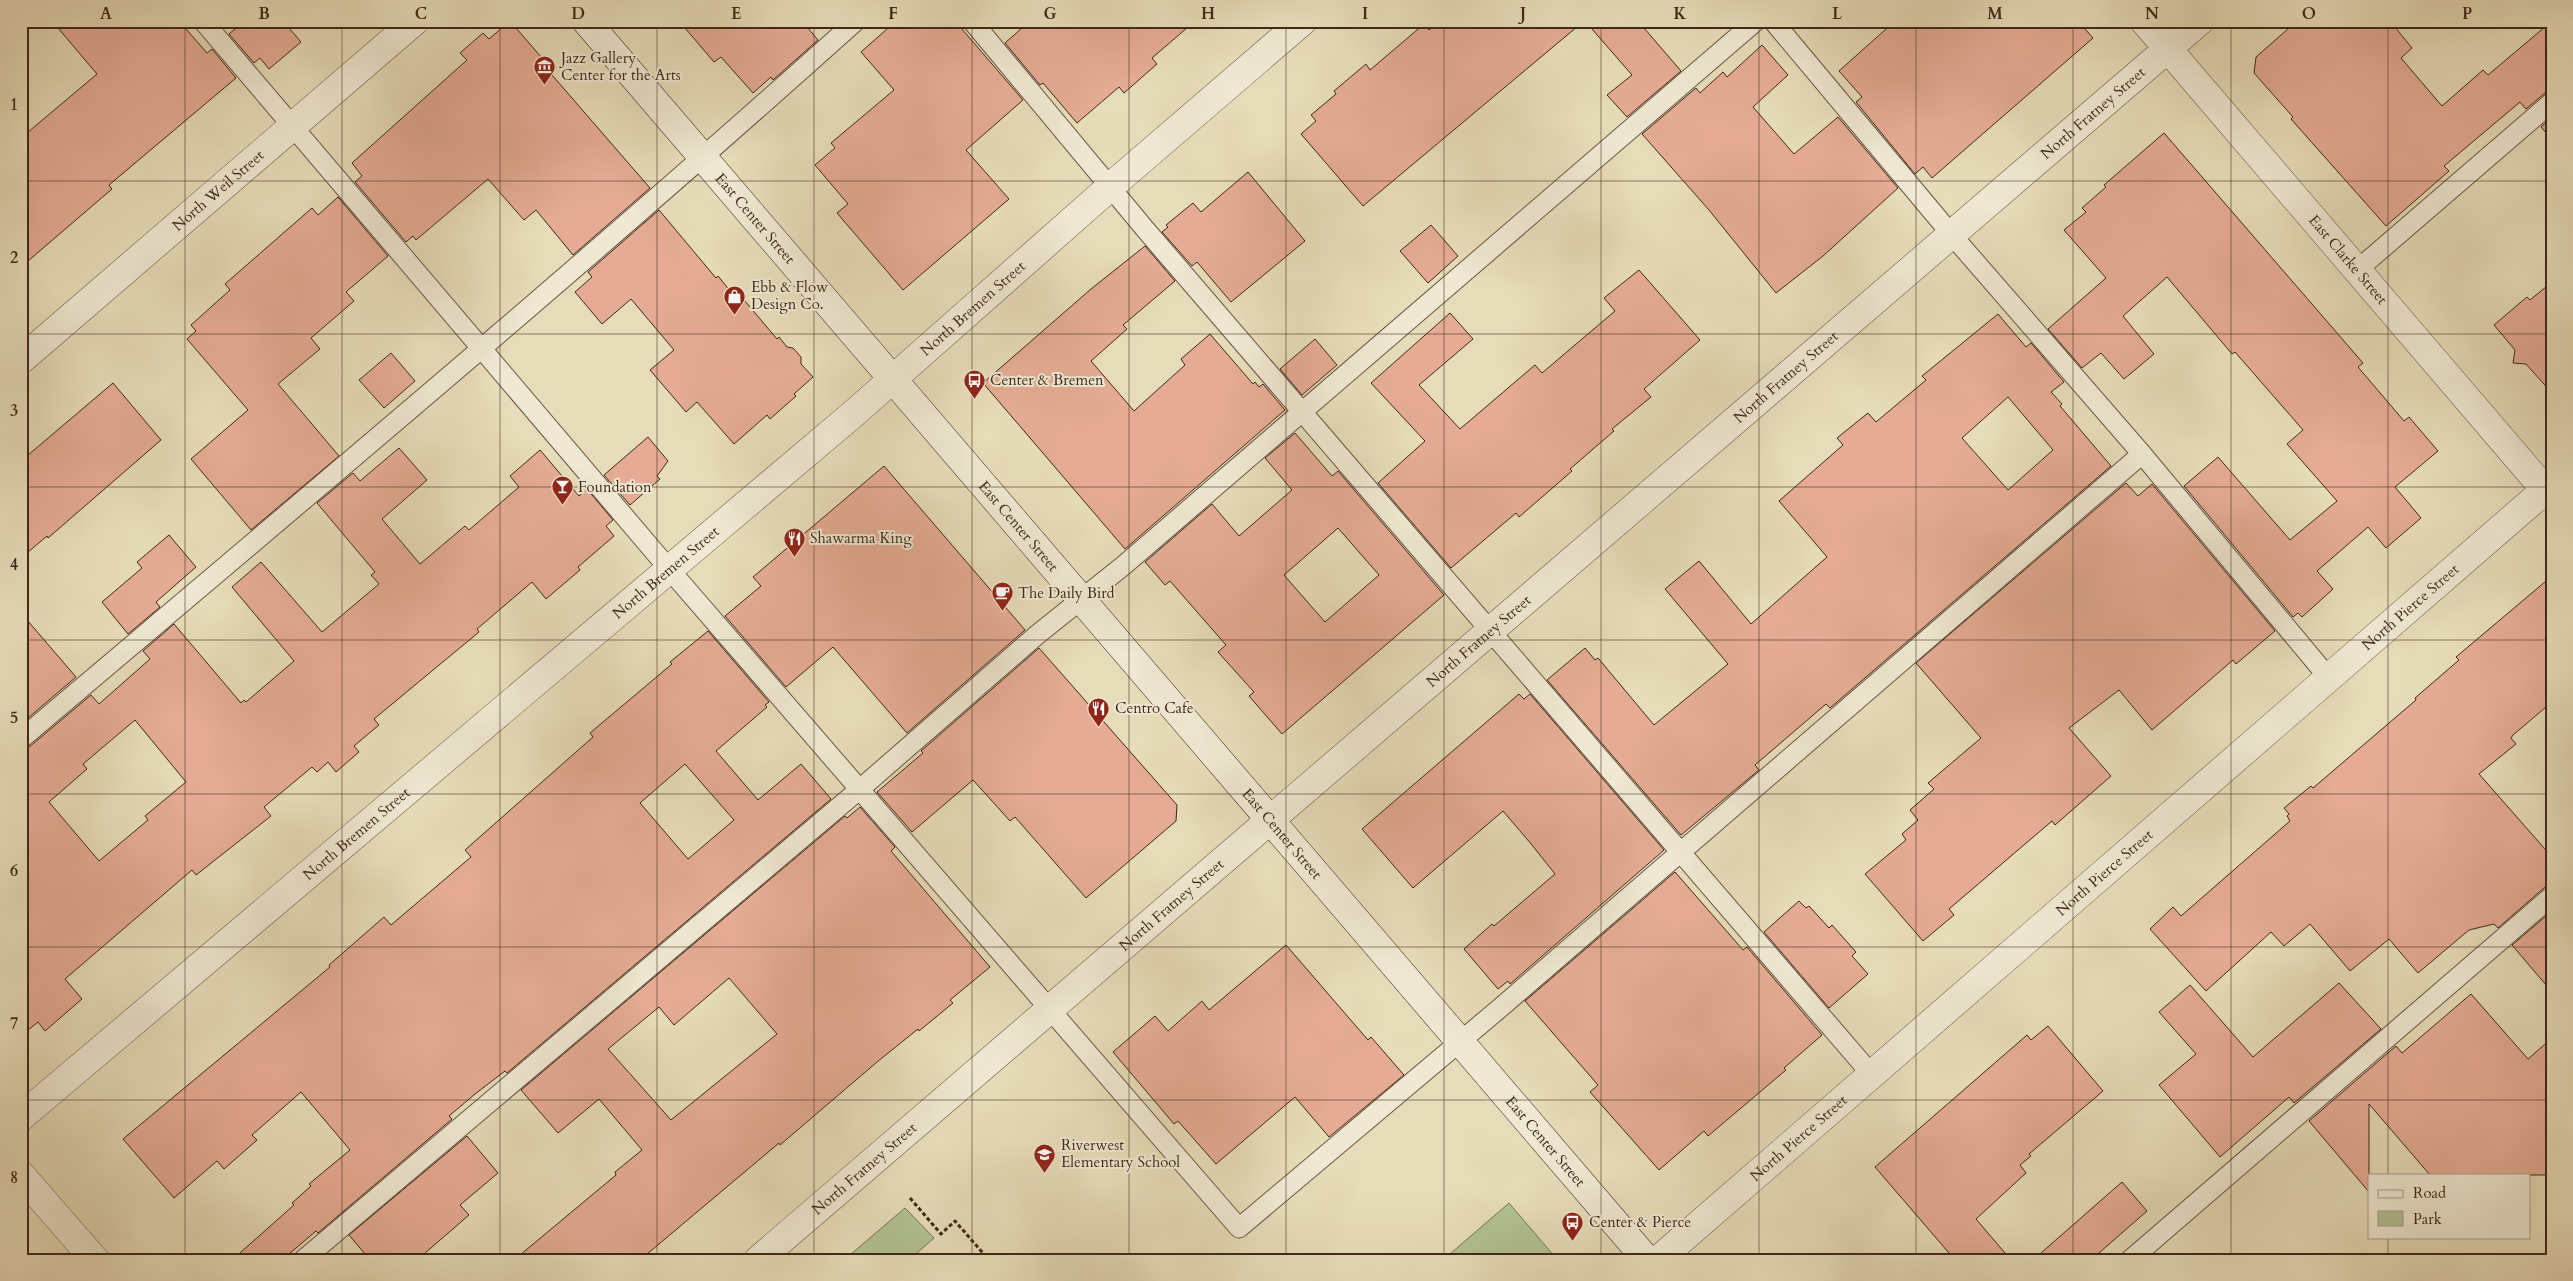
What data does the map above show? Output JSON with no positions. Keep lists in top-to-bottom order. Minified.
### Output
{"streets":{"street":["North Fratney Street","North Weil Street","East Center Street","East Clarke Street","North Bremen Street","North Pierce Street"]},"crossings":[["North Fratney Street","East Center Street"],["North Fratney Street","East Clarke Street"],["East Center Street","North Bremen Street"],["East Clarke Street","North Pierce Street"]],"places":{"museum":["Jazz Gallery Center for the Arts"],"shop":["Ebb & Flow Design Co."],"bus stop":["Center & Bremen","Center & Pierce"],"bar":["Foundation"],"restaurant":["Shawarma King","Centro Cafe"],"cafe":["The Daily Bird"],"school or university":["Riverwest Elementary School"]},"legend":["Road","Park"],"grid":{"columns":["A","B","C","D","E","F","G","H","I","J","K","L","M","N","O","P"],"rows":["1","2","3","4","5","6","7","8"]}}
